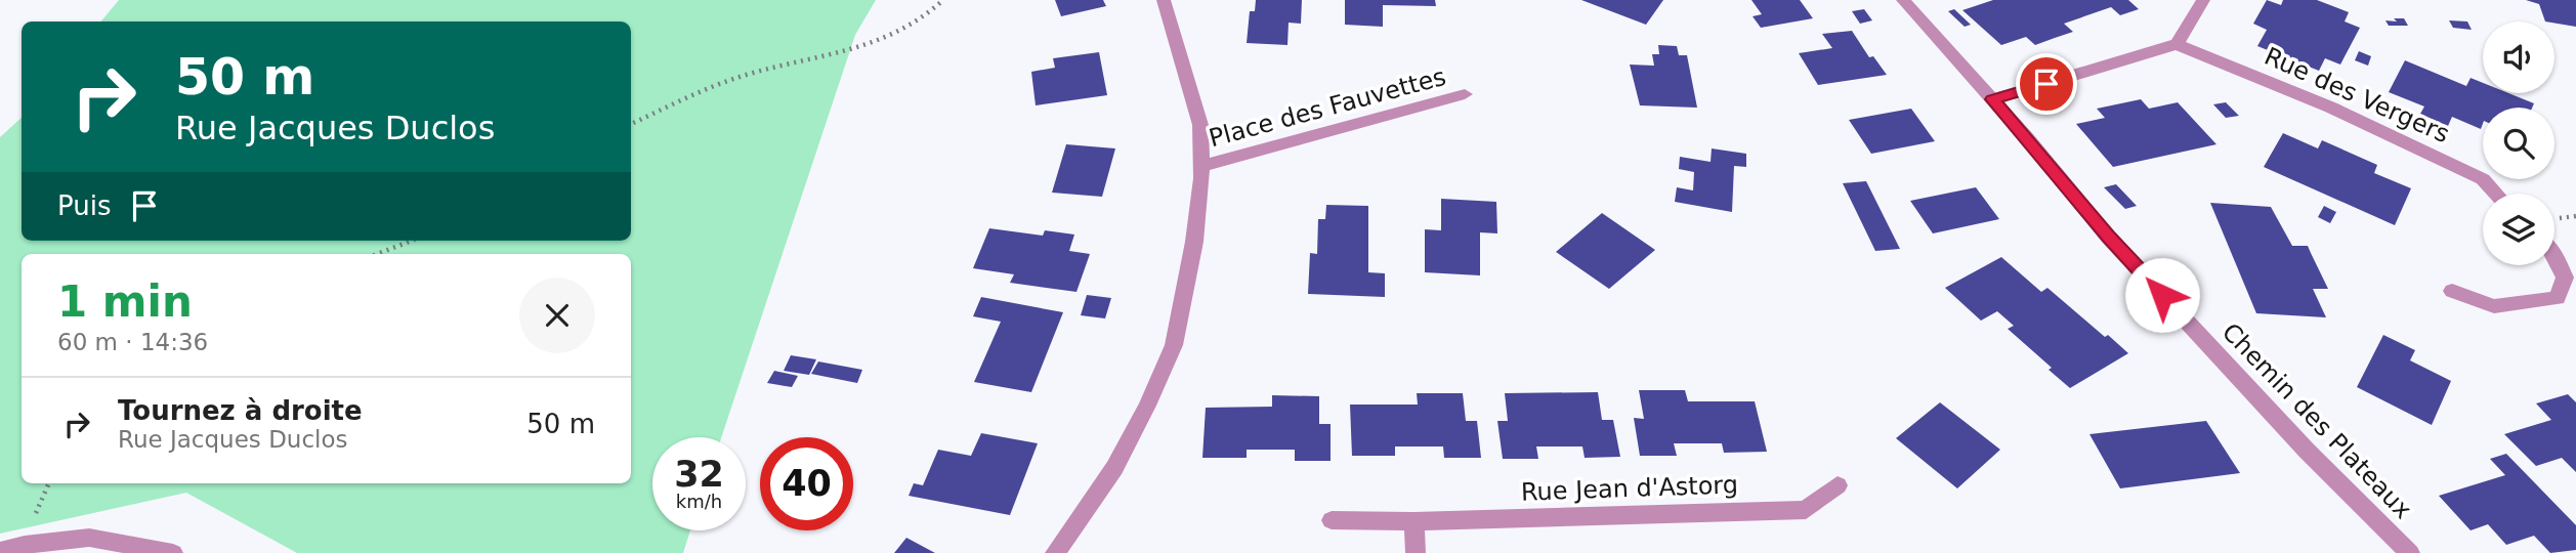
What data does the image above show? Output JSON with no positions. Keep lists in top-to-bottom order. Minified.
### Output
{"streets":{"street":["Rue des Vergers","Place des Fauvettes","Chemin des Plateaux","Rue Jean d'Astorg"]},"page":{"turn":["50 m","Rue Jacques Duclos"],"then":"Puis","heading":["1 min","60 m · 14:36"],"list":[{"name":"Tournez à droite","note":"Rue Jacques Duclos","value":"50 m"}],"speed":"32 km/h","limit":"40"}}
